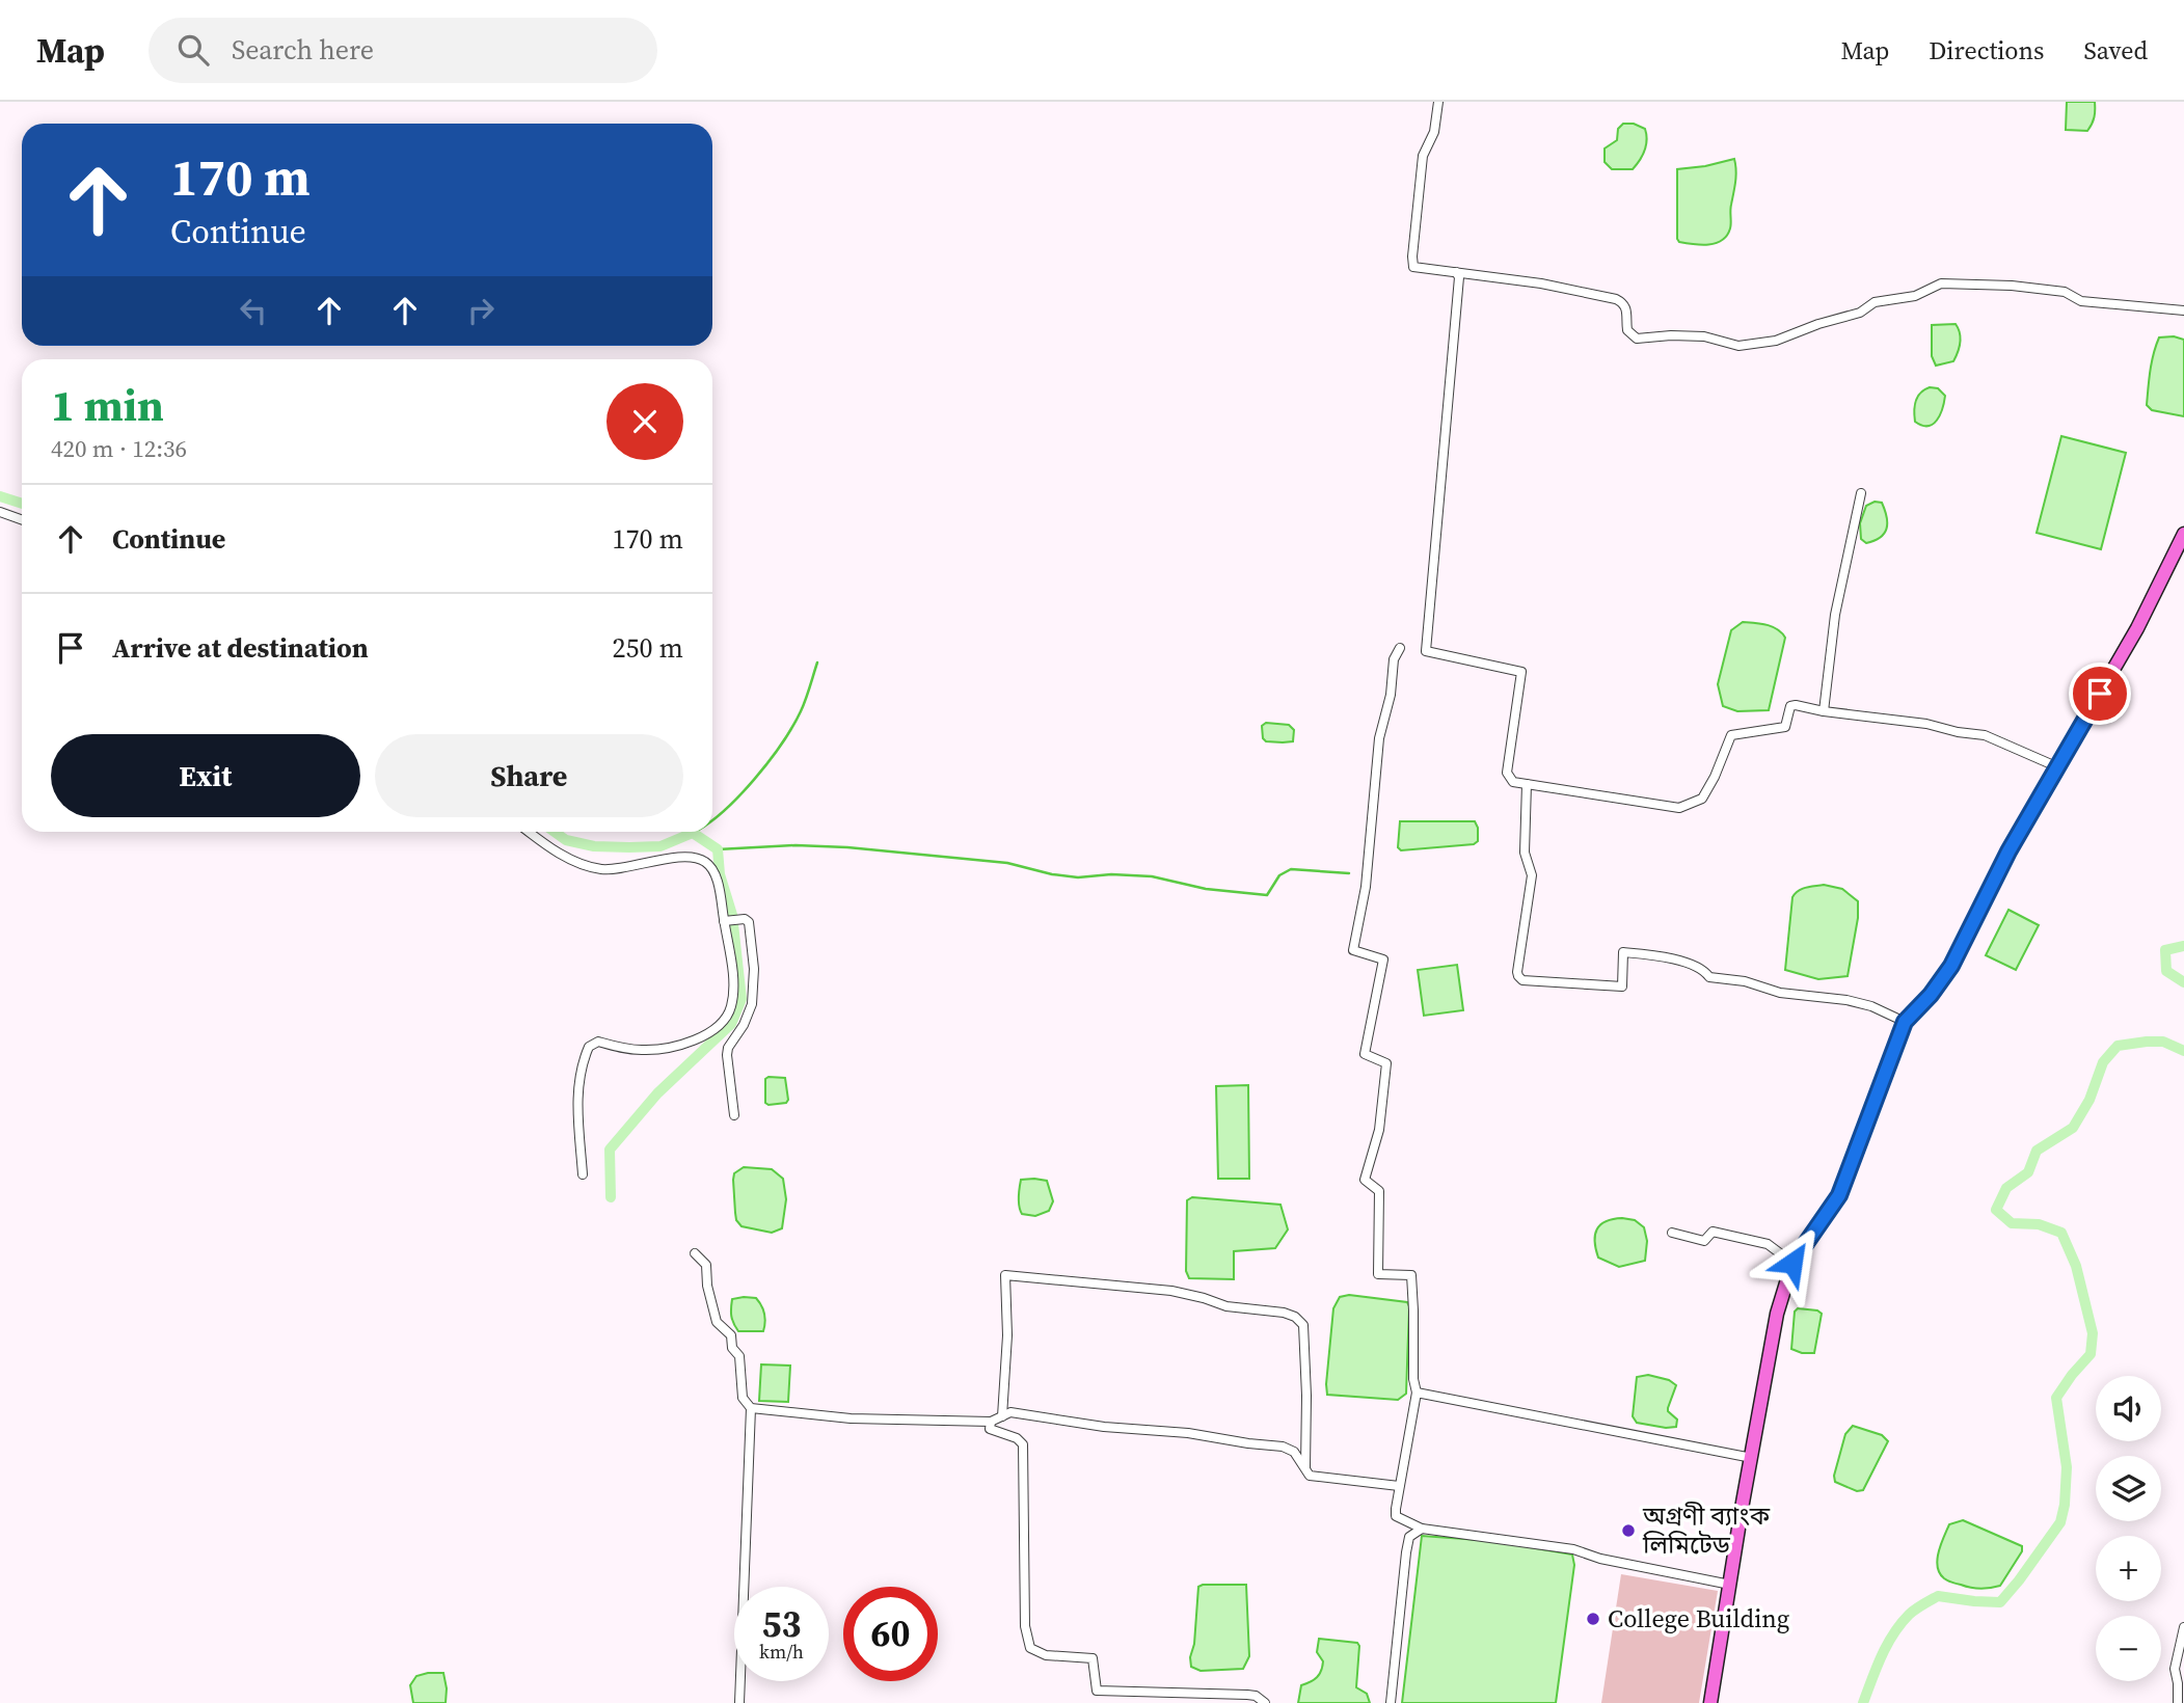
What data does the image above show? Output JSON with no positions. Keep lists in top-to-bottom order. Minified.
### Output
{"places":["অগ্রণী ব্যাংক লিমিটেড","College Building"],"page":{"header":"Map","search":"Search here","nav":["Map","Directions","Saved"],"turn":["170 m","Continue"],"heading":["1 min","420 m · 12:36"],"list":[{"name":"Continue","value":"170 m"},{"name":"Arrive at destination","value":"250 m"}],"buttons":["Exit","Share"],"map_buttons":["+","−"],"speed":"53 km/h","limit":"60"}}
